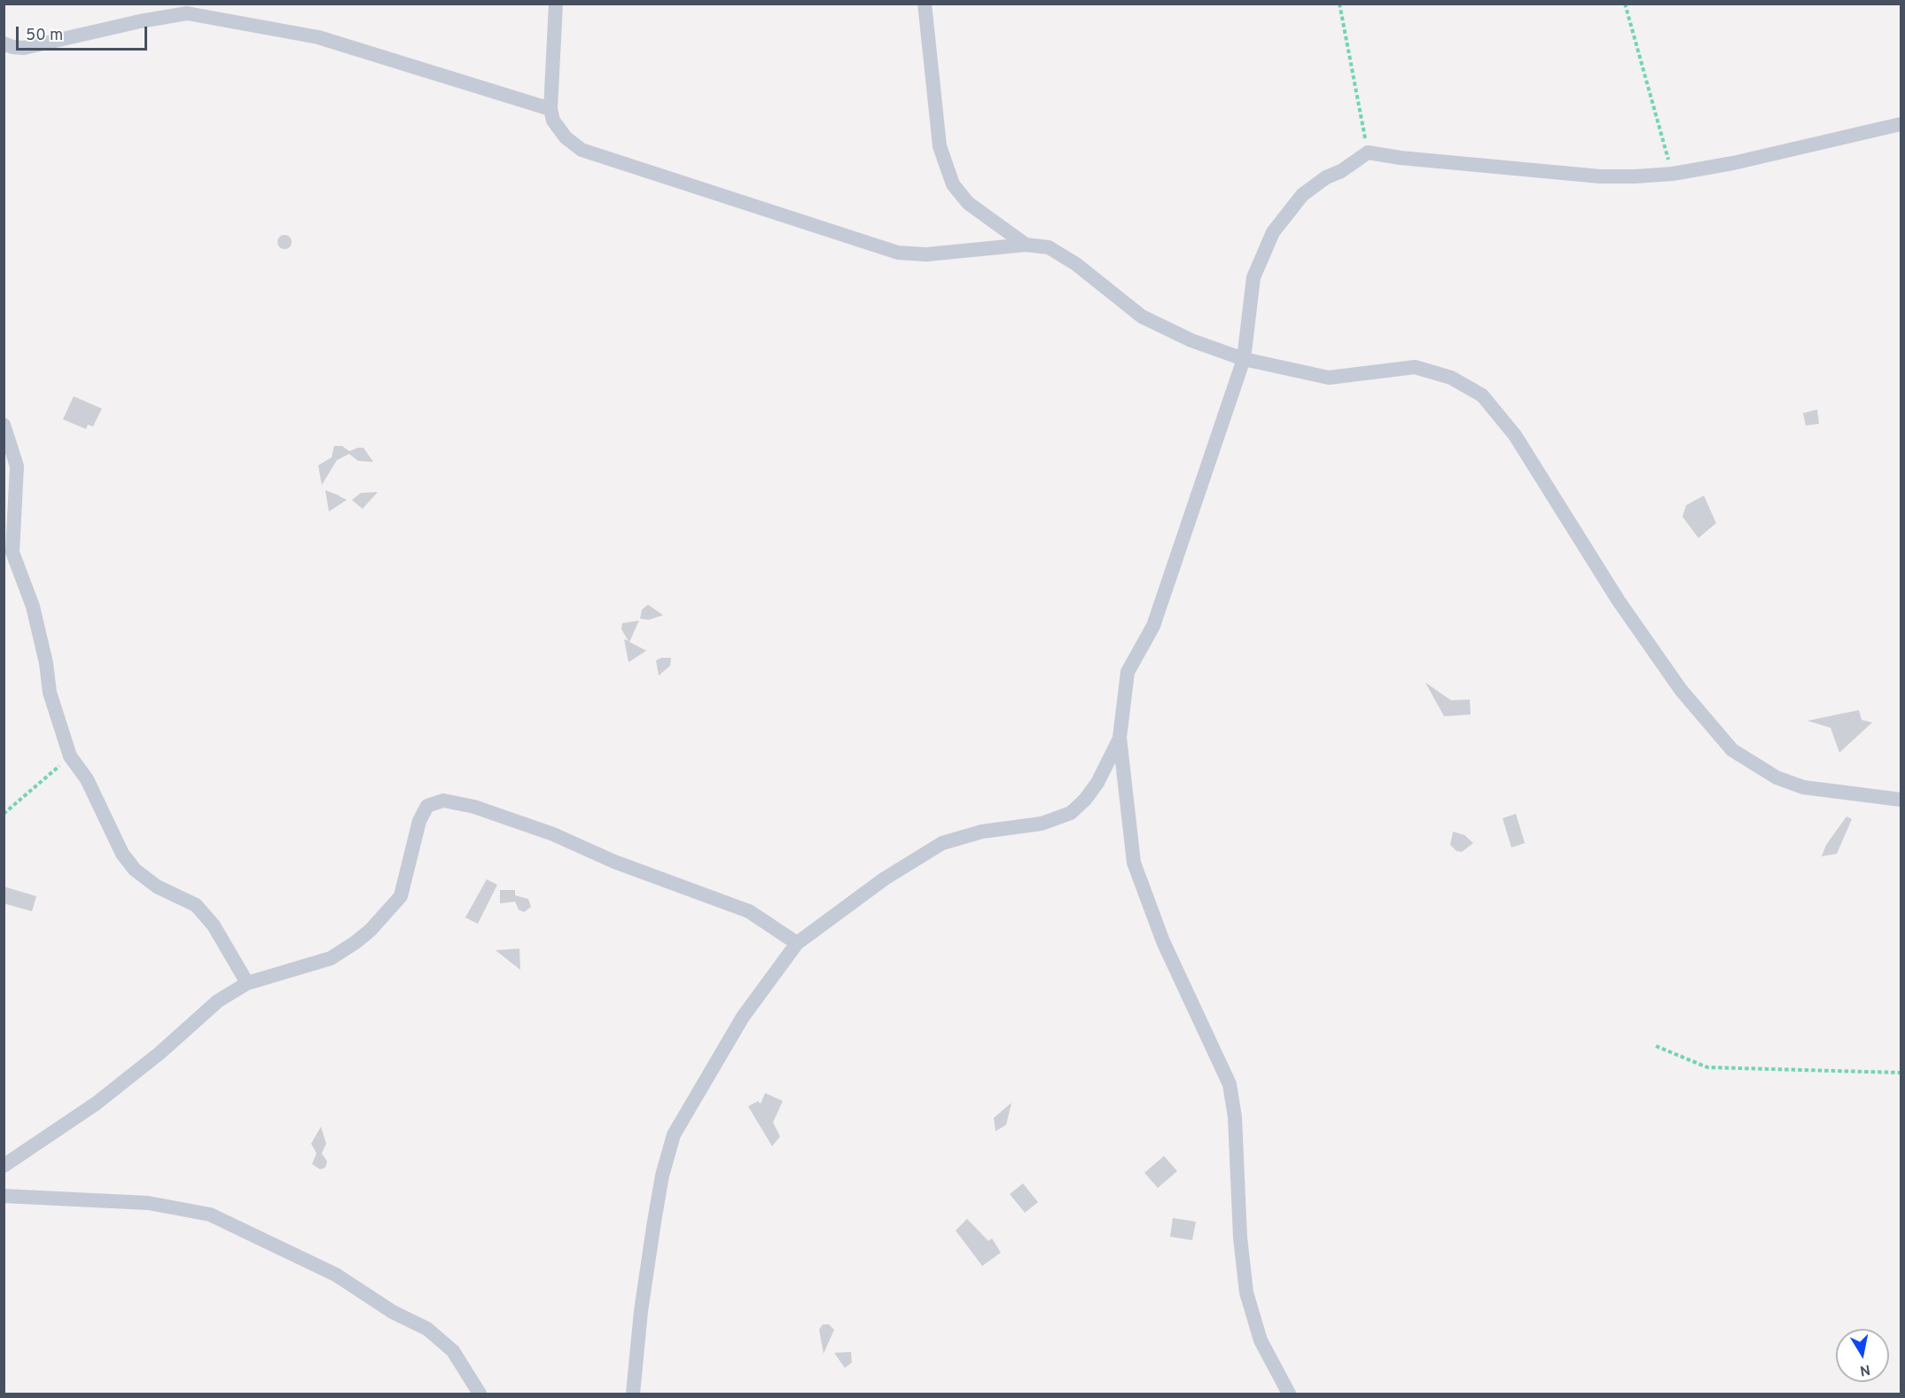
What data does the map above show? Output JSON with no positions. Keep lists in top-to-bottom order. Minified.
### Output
{"scale_bar":"50 m","north":"bottom"}
